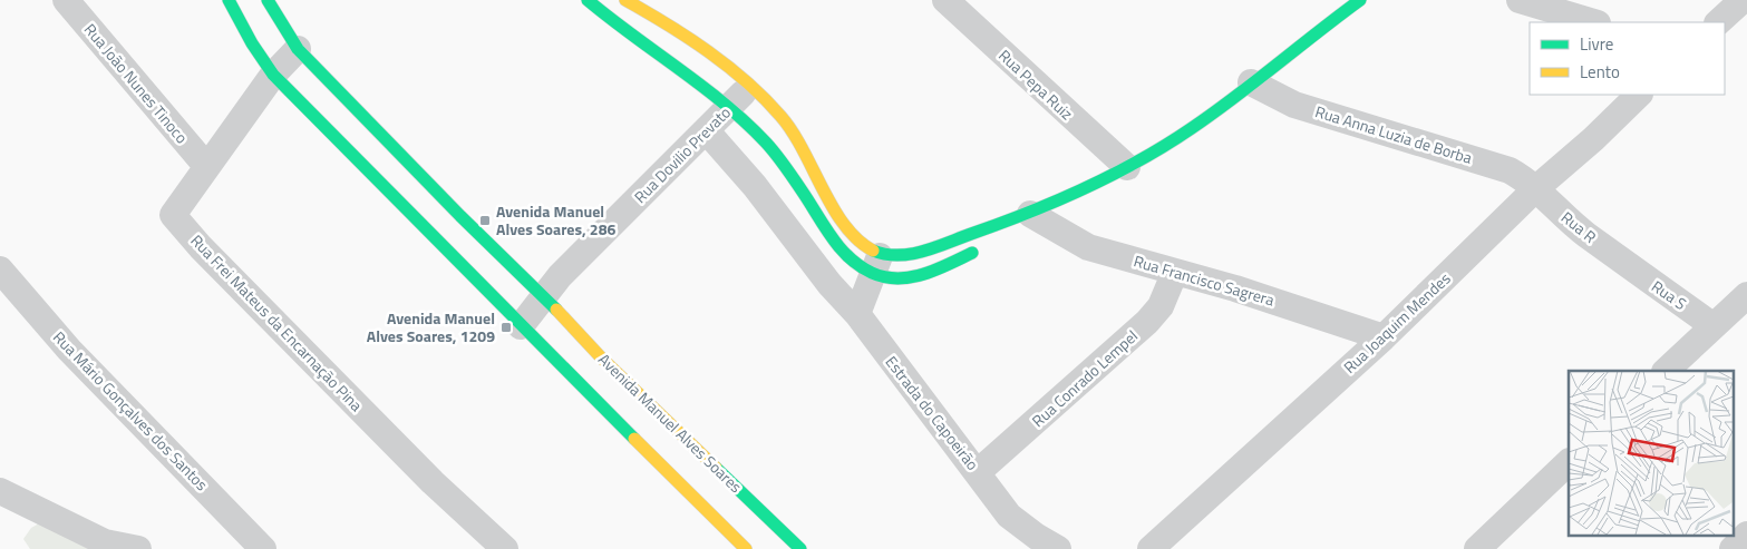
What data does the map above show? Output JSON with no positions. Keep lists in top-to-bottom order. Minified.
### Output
{"streets":{"main road":["Avenida Manuel Alves Soares"],"street":["Rua João Nunes Tinoco","Rua Pepa Ruiz","Rua Anna Luzia de Borba","Rua Dovilio Prevato","Rua R","Rua Francisco Sagrera","Rua S","Rua Frei Mateus da Encarnação Pina","Rua Joaquim Mendes","Rua Conrado Lempel","Rua Mário Gonçalves dos Santos","Estrada do Capoeirão"]},"crossings":[["Rua João Nunes Tinoco","Rua Frei Mateus da Encarnação Pina"],["Rua Anna Luzia de Borba","Rua R"],["Rua Anna Luzia de Borba","Rua Joaquim Mendes"],["Rua Dovilio Prevato","Estrada do Capoeirão"],["Rua Dovilio Prevato","Avenida Manuel Alves Soares"],["Rua R","Rua S"],["Rua R","Rua Joaquim Mendes"],["Rua Francisco Sagrera","Rua Joaquim Mendes"],["Rua Francisco Sagrera","Rua Conrado Lempel"],["Rua Conrado Lempel","Estrada do Capoeirão"]],"places":{"transit":["Avenida Manuel Alves Soares, 286","Avenida Manuel Alves Soares, 1209"]},"legend":["Livre","Lento"]}
